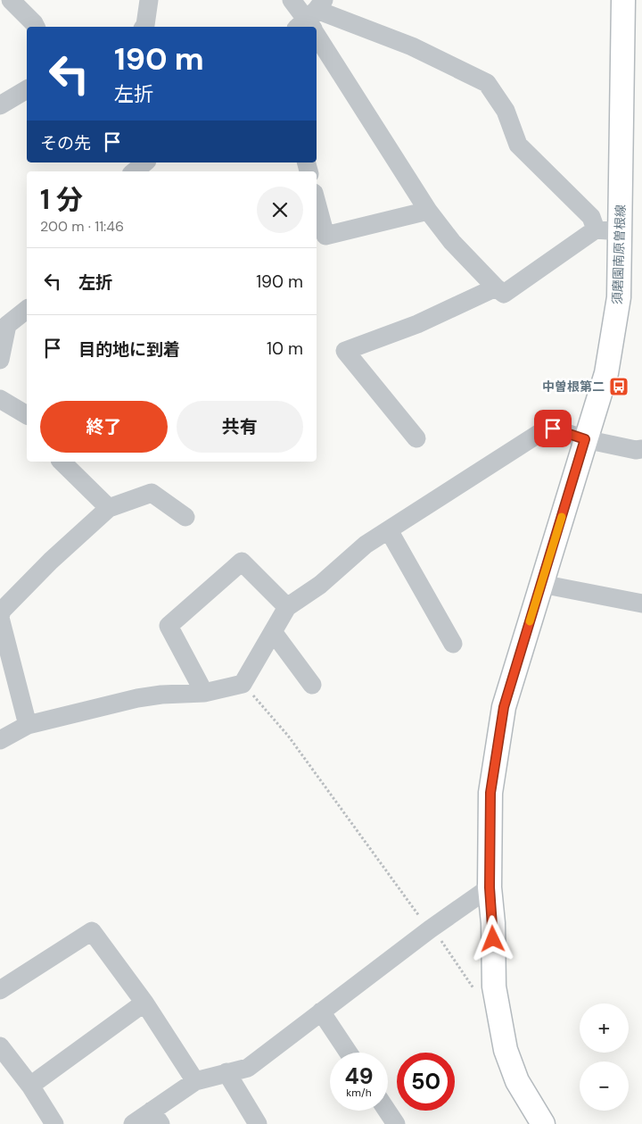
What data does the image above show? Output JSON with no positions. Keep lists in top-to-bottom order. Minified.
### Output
{"streets":{"main road":["須磨園南原曽根線"]},"places":{"bus stop":["中曽根第二"]},"page":{"turn":["190 m","左折"],"then":"その先","heading":["1 分","200 m · 11:46"],"list":[{"name":"左折","value":"190 m"},{"name":"目的地に到着","value":"10 m"}],"buttons":["終了","共有"],"map_buttons":["+","−"],"speed":"49 km/h","limit":"50"}}
